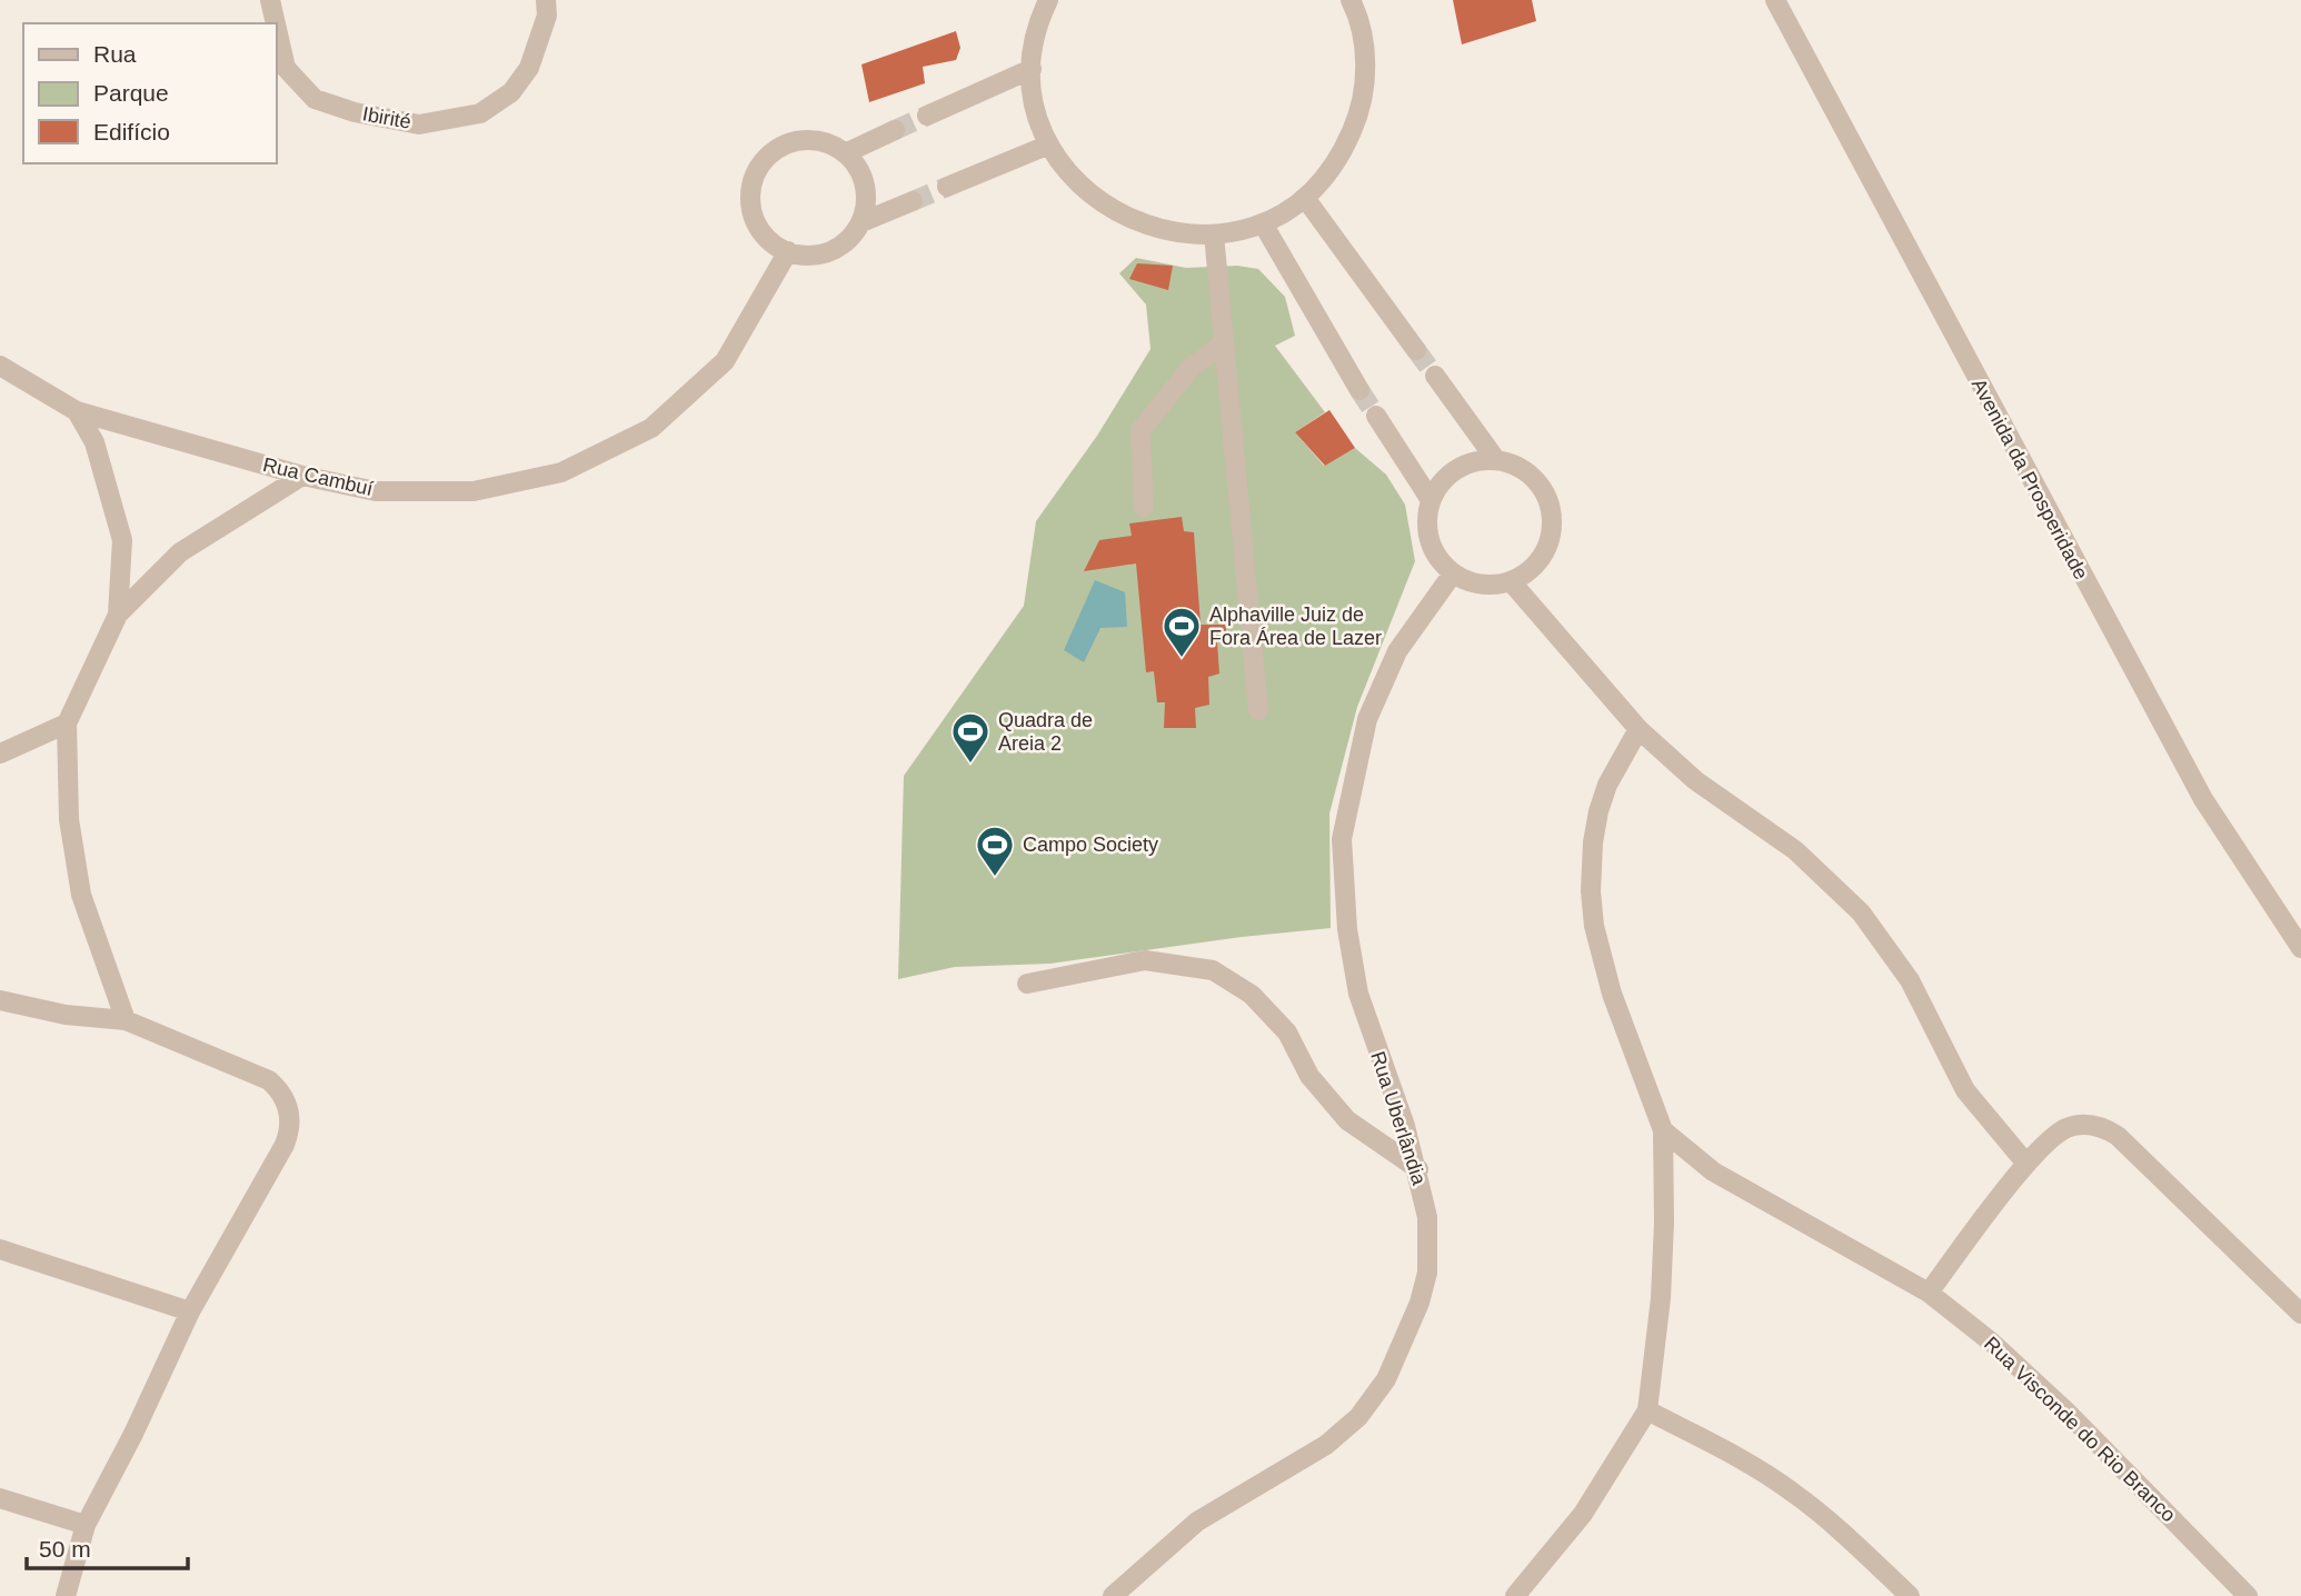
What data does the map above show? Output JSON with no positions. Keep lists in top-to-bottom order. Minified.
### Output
{"streets":{"street":["Ibirité","Rua Cambuí","Avenida da Prosperidade","Rua Uberlândia","Rua Visconde do Rio Branco"]},"places":{"sports":["Alphaville Juiz de Fora Área de Lazer","Quadra de Areia 2","Campo Society"]},"legend":["Rua","Parque","Edifício"],"scale_bar":"50 m"}
